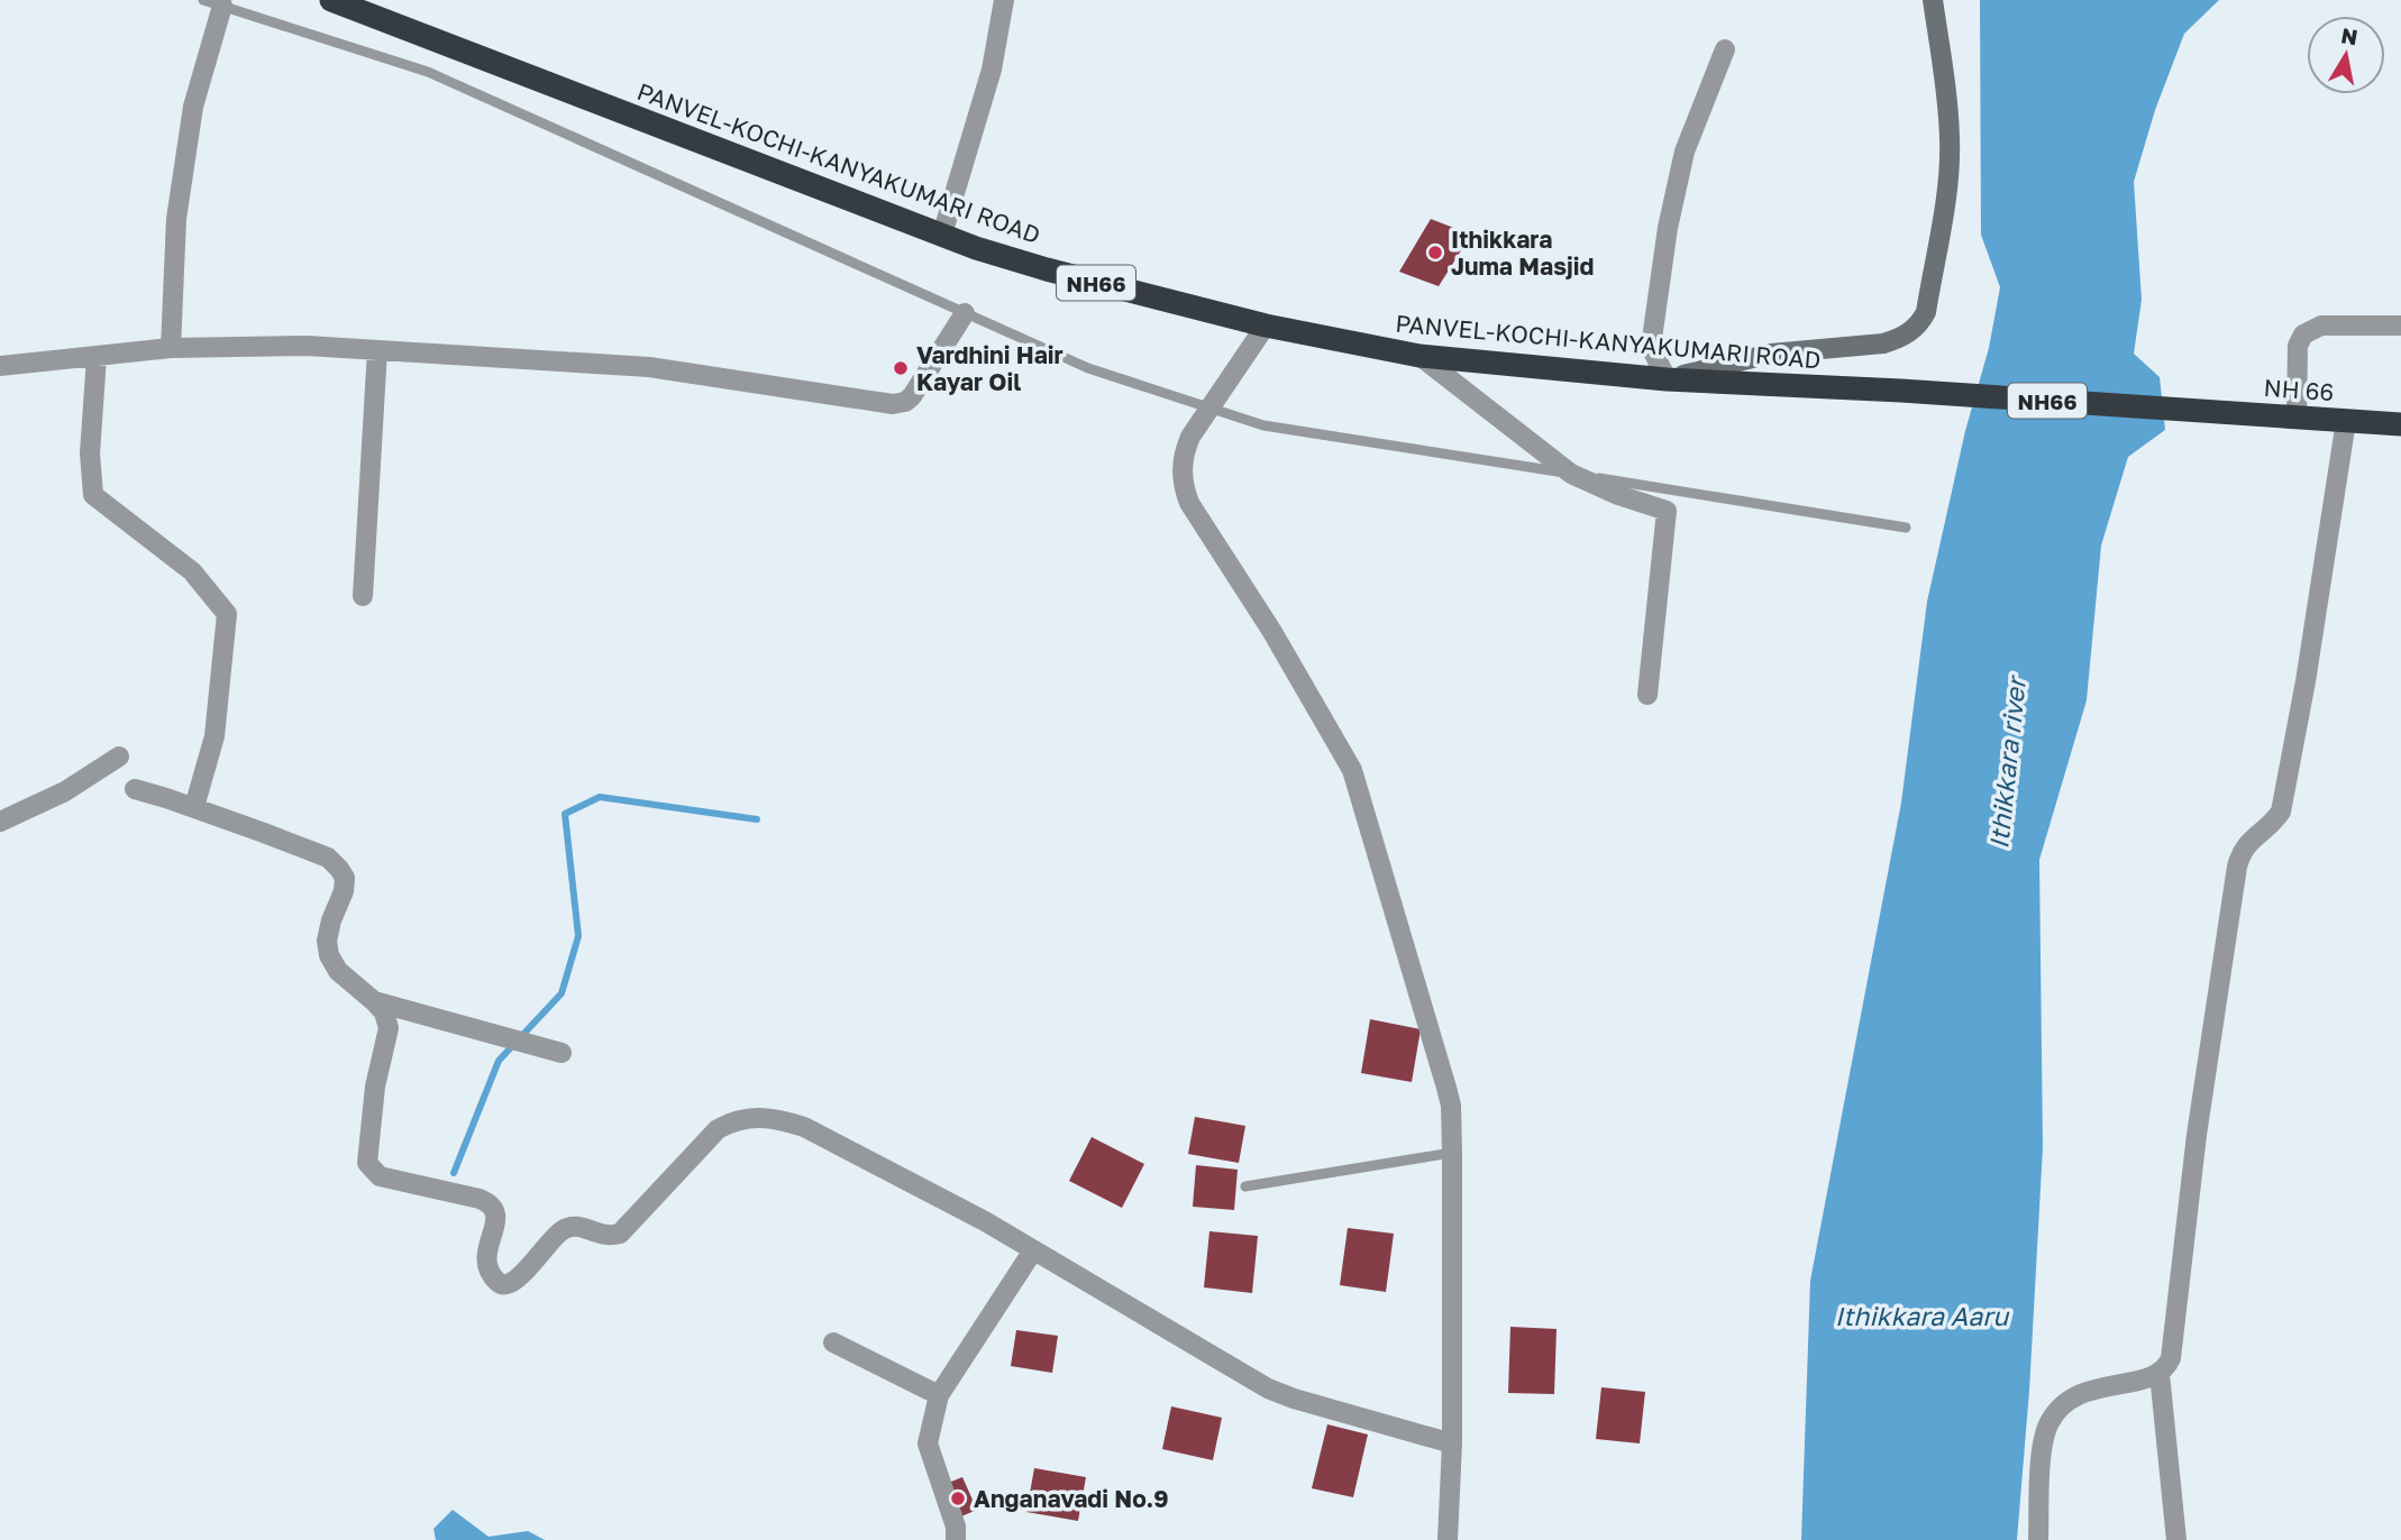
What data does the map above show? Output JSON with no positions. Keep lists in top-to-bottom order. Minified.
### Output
{"streets":{"highway":["PANVEL-KOCHI-KANYAKUMARI ROAD","NH66","NH 66"]},"crossings":[["PANVEL-KOCHI-KANYAKUMARI ROAD","NH 66"]],"water":["Ithikkara river","Ithikkara Aaru"],"places":["Ithikkara Juma Masjid","Vardhini Hair Kayar Oil","Anganavadi No.9"],"north":"top"}
